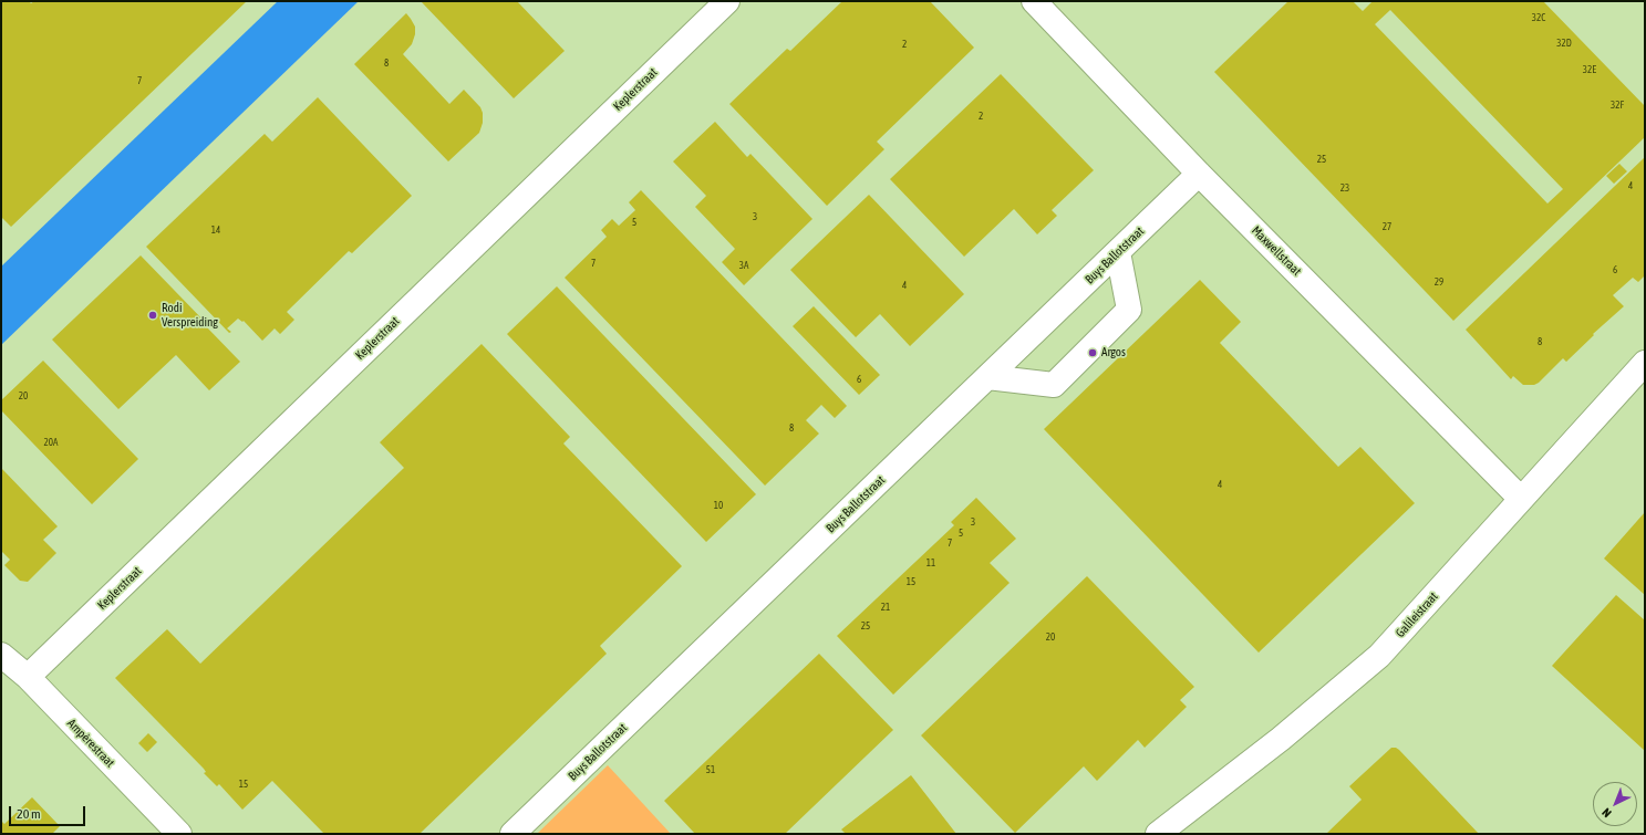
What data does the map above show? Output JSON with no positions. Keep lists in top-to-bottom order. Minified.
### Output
{"streets":{"street":["Keplerstraat","Maxwellstraat","Buys Ballotstraat","Galileistraat","Ampèrestraat"]},"crossings":[["Keplerstraat","Ampèrestraat"],["Maxwellstraat","Buys Ballotstraat"],["Maxwellstraat","Galileistraat"]],"places":["Rodi Verspreiding","Argos"],"house_numbers":["32C","32D","2","8","32E","7","32F","2","25","4","23","3","5","27","14","7","3A","6","29","4","8","6","20","8","20A","4","10","3","5","7","11","15","21","25","20","51","15"],"scale_bar":"20 m","north":"bottom left"}
